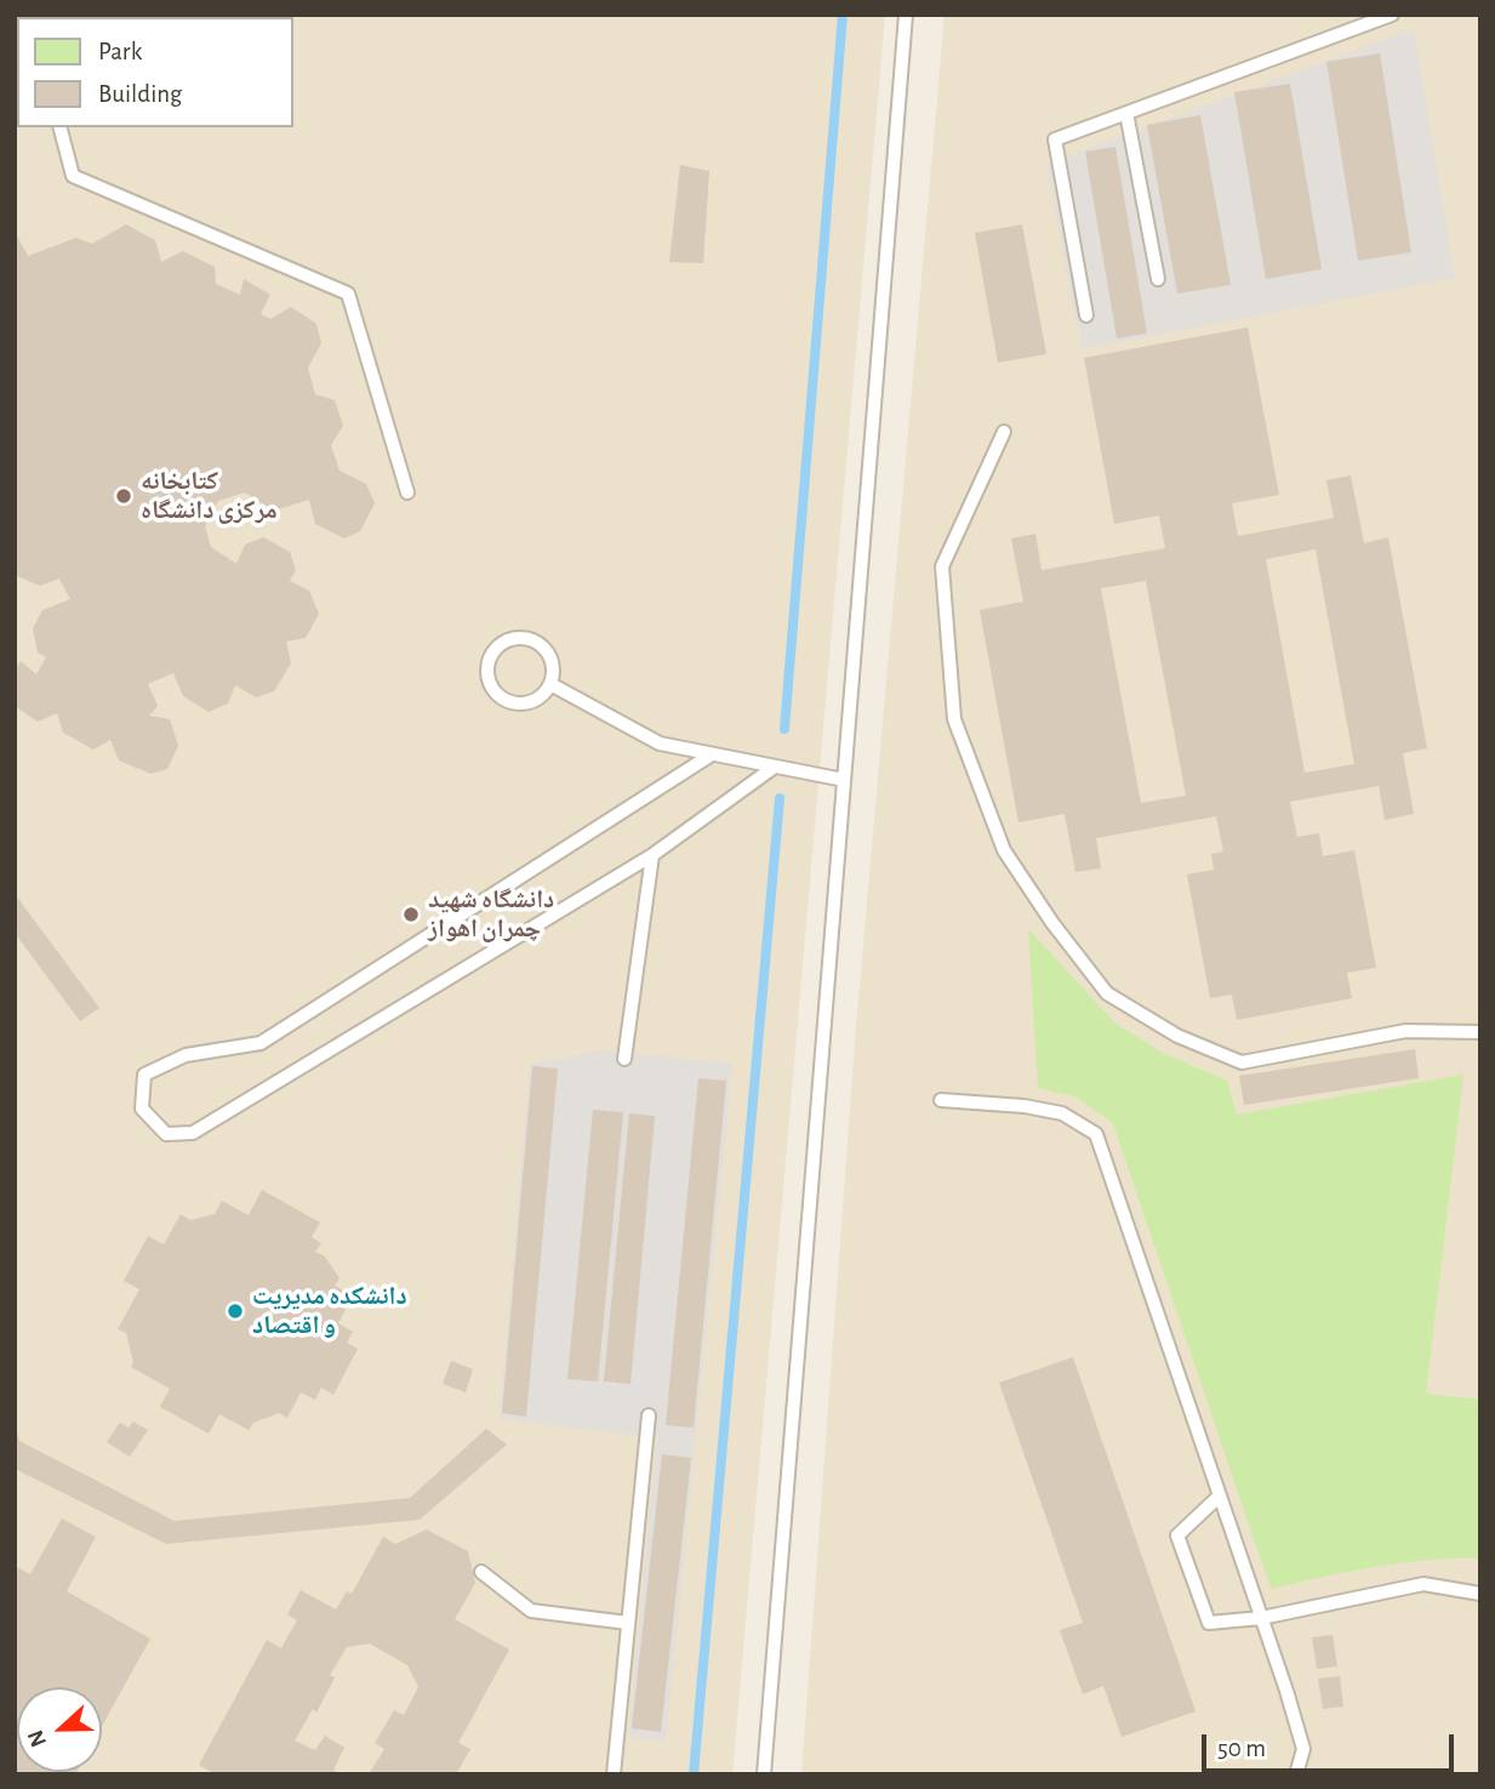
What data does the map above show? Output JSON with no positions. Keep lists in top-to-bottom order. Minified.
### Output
{"places":["کتابخانه مرکزی دانشگاه","دانشگاه شهید چمران اهواز","دانشکده مدیریت و اقتصاد"],"legend":["Park","Building"],"scale_bar":"50 m","north":"left"}
